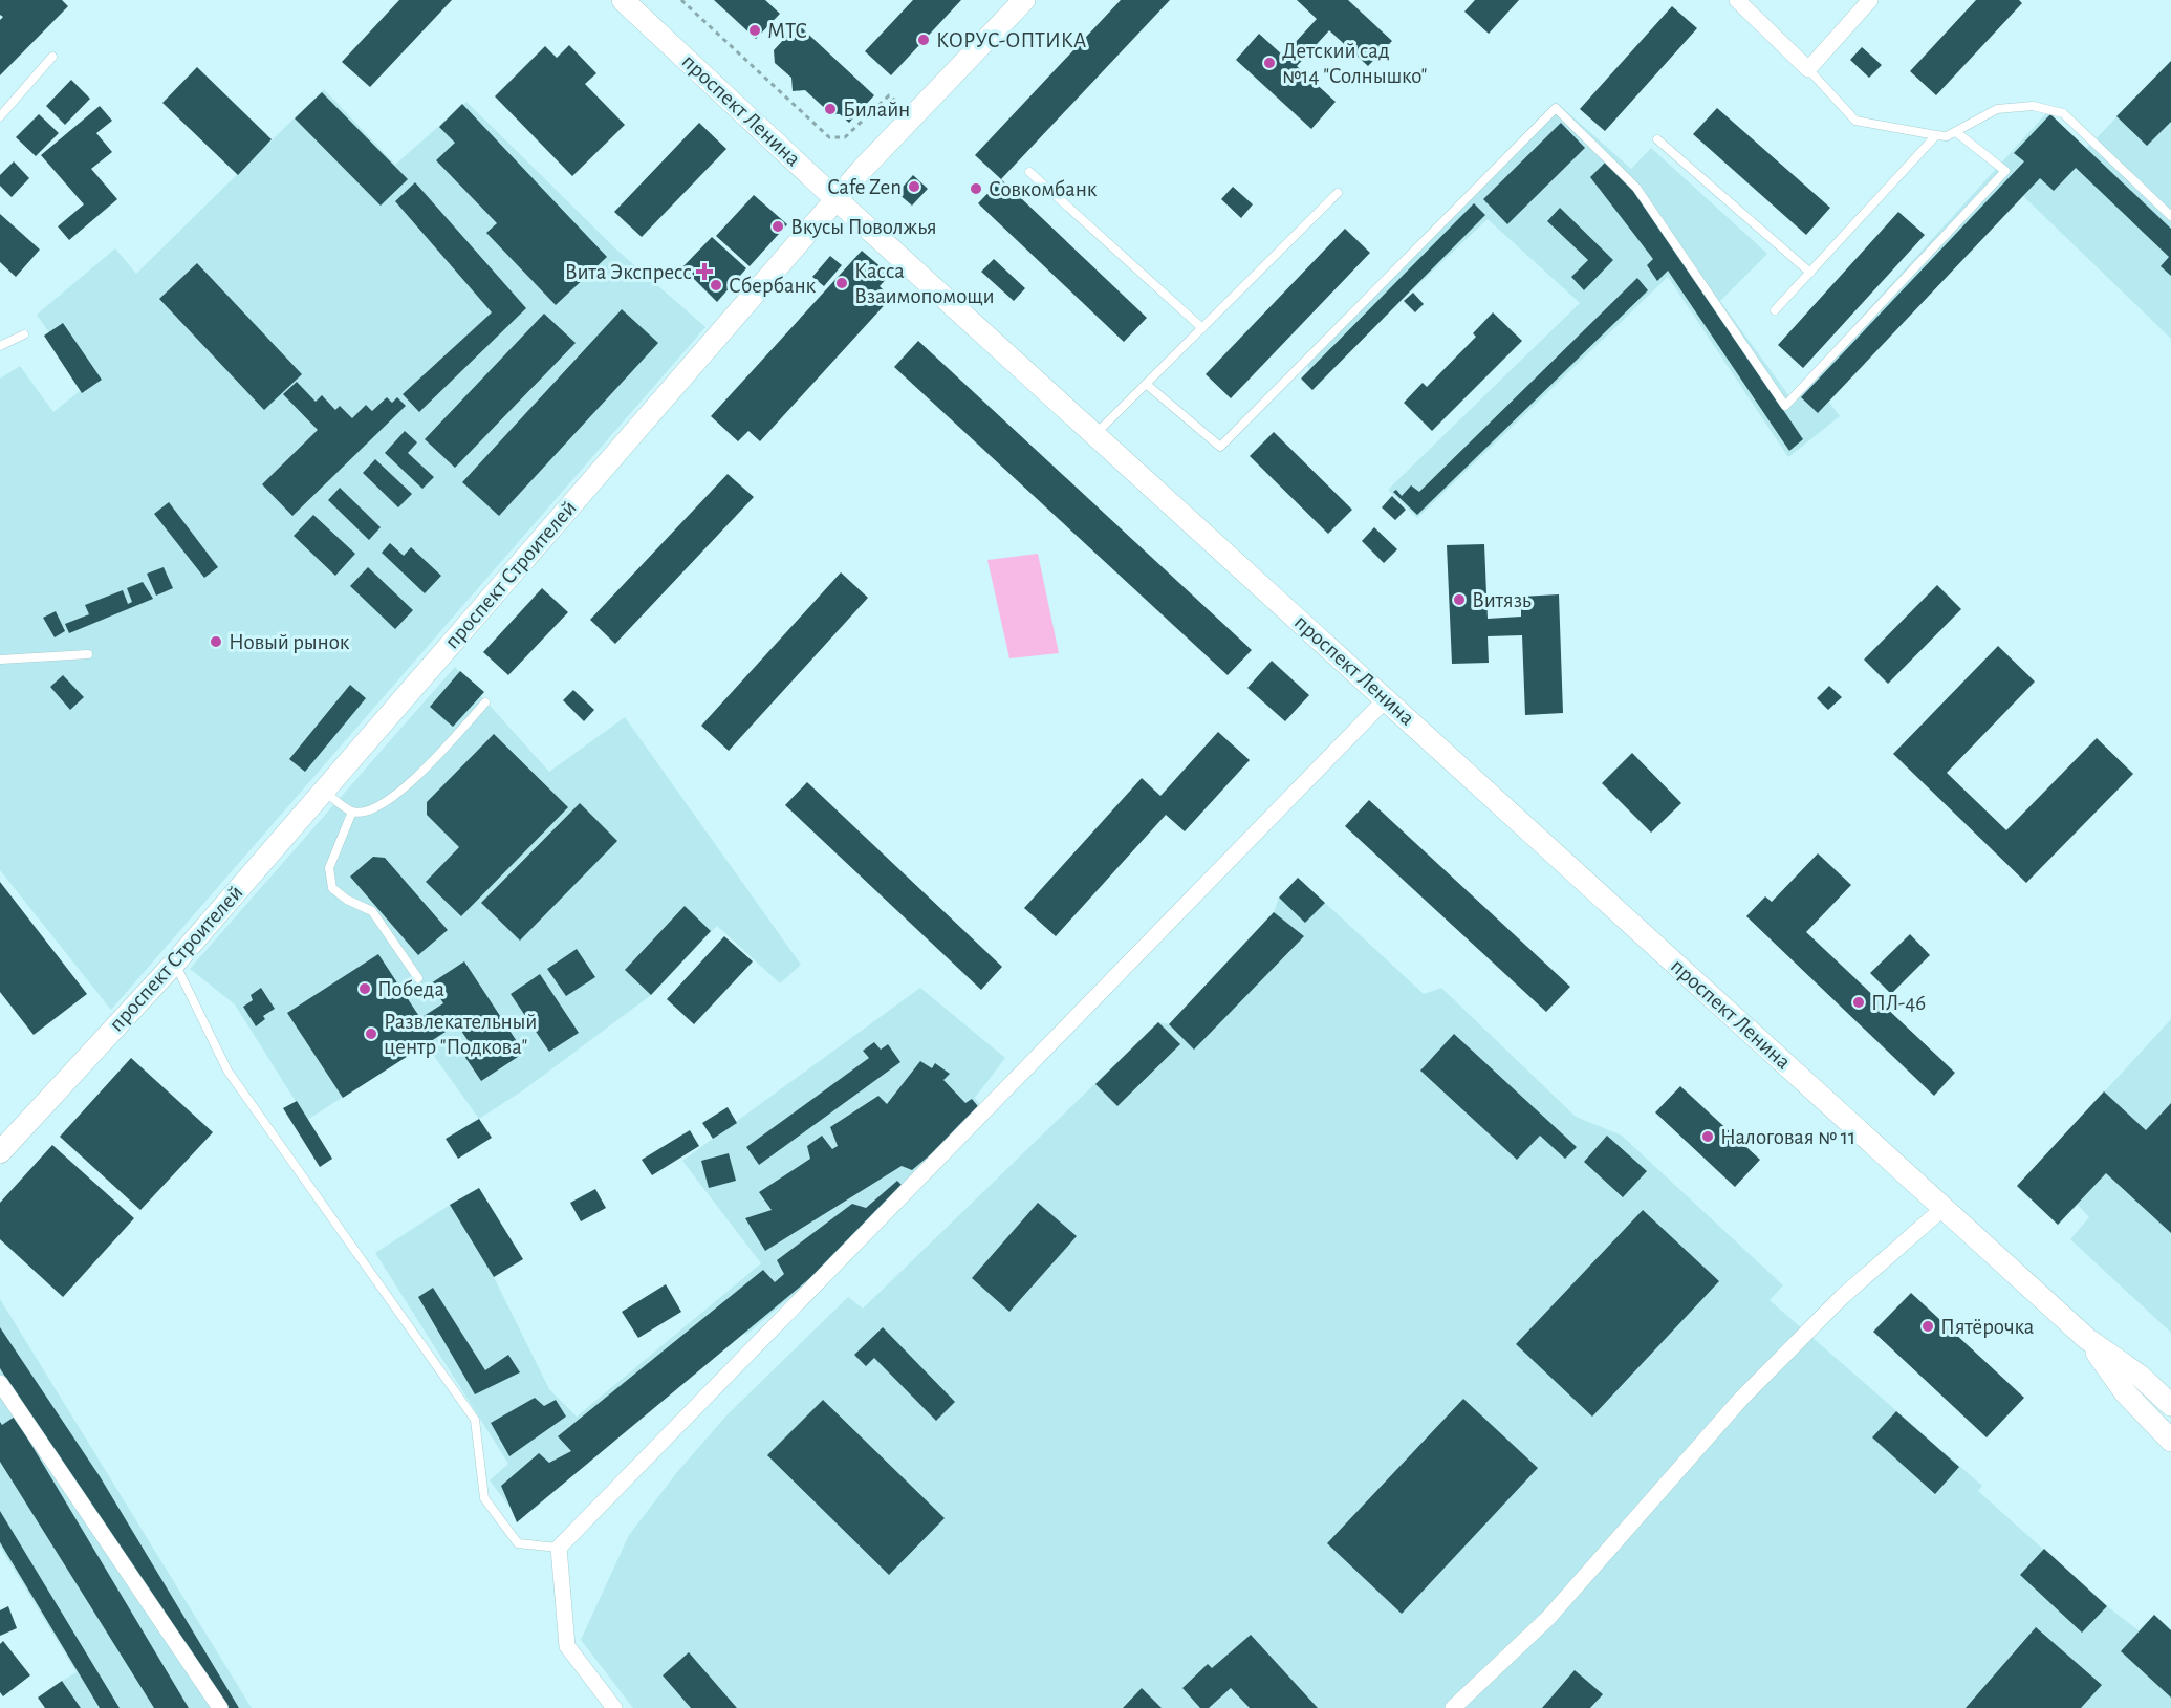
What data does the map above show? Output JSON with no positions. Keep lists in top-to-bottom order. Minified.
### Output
{"streets":{"street":["проспект Ленина","проспект Строителей"]},"crossings":[["проспект Ленина","проспект Строителей"]],"places":{"other":["МТС","КОРУС-ОПТИКА","Детский сад №14 \"Солнышко\"","Билайн","Cafe Zen","Совкомбанк","Вкусы Поволжья","Касса Взаимопомощи","Сбербанк","Витязь","Новый рынок","Победа","ПЛ-46","Развлекательный центр \"Подкова\"","Налоговая № 11","Пятёрочка"],"health":["Вита Экспресс"]}}
